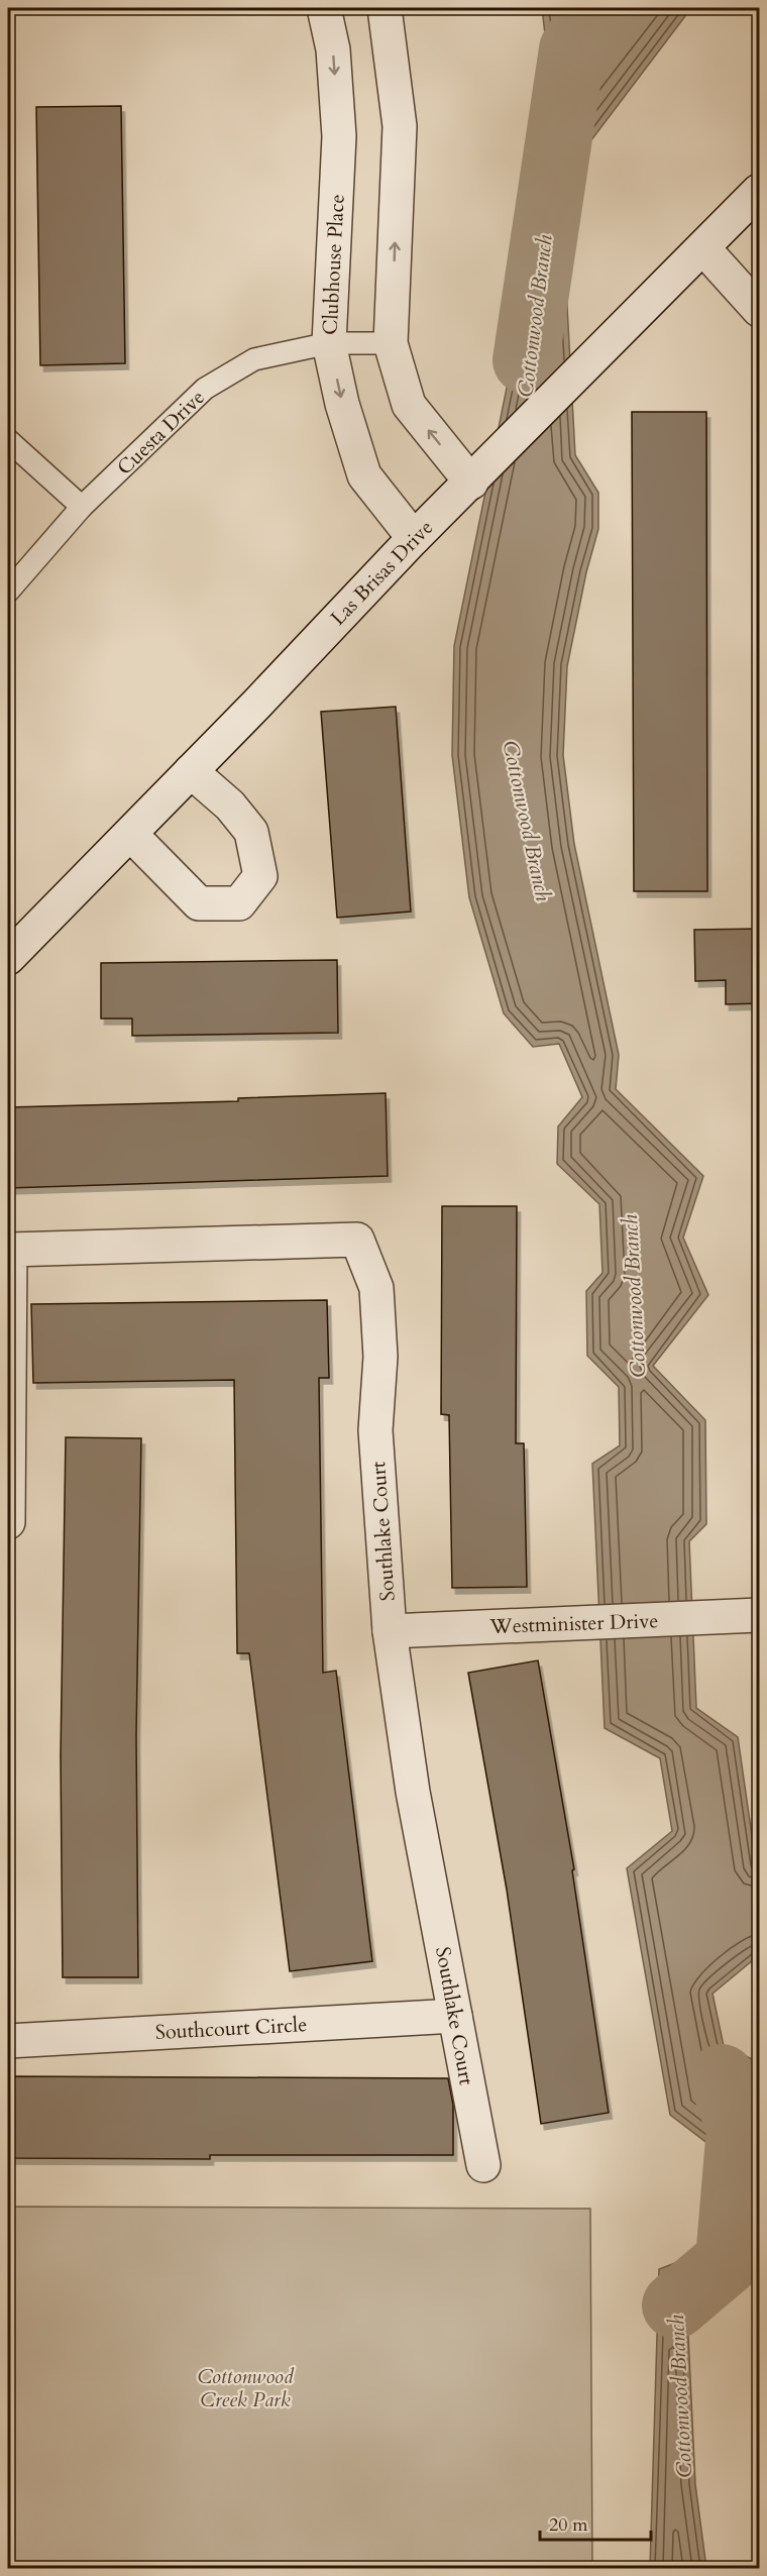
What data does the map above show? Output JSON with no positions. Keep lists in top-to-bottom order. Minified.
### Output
{"streets":{"street":["Clubhouse Place","Las Brisas Drive","Southlake Court","Westminister Drive","Southcourt Circle"],"lane":["Cuesta Drive"]},"crossings":[["Clubhouse Place","Cuesta Drive"],["Clubhouse Place","Las Brisas Drive"],["Southlake Court","Westminister Drive"],["Southlake Court","Southcourt Circle"]],"water":["Cottonwood Branch"],"parks":["Cottonwood Creek Park"],"scale_bar":"20 m"}
